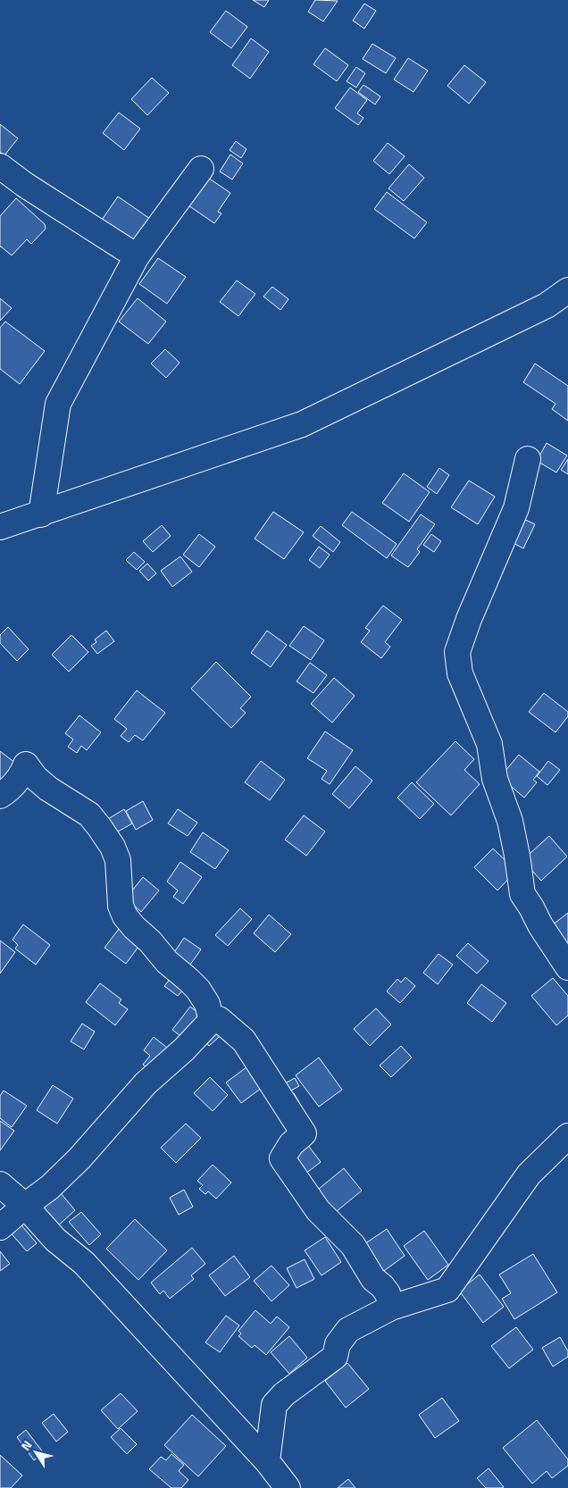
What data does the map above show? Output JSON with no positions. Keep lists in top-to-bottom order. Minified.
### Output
{"north":"top left"}
